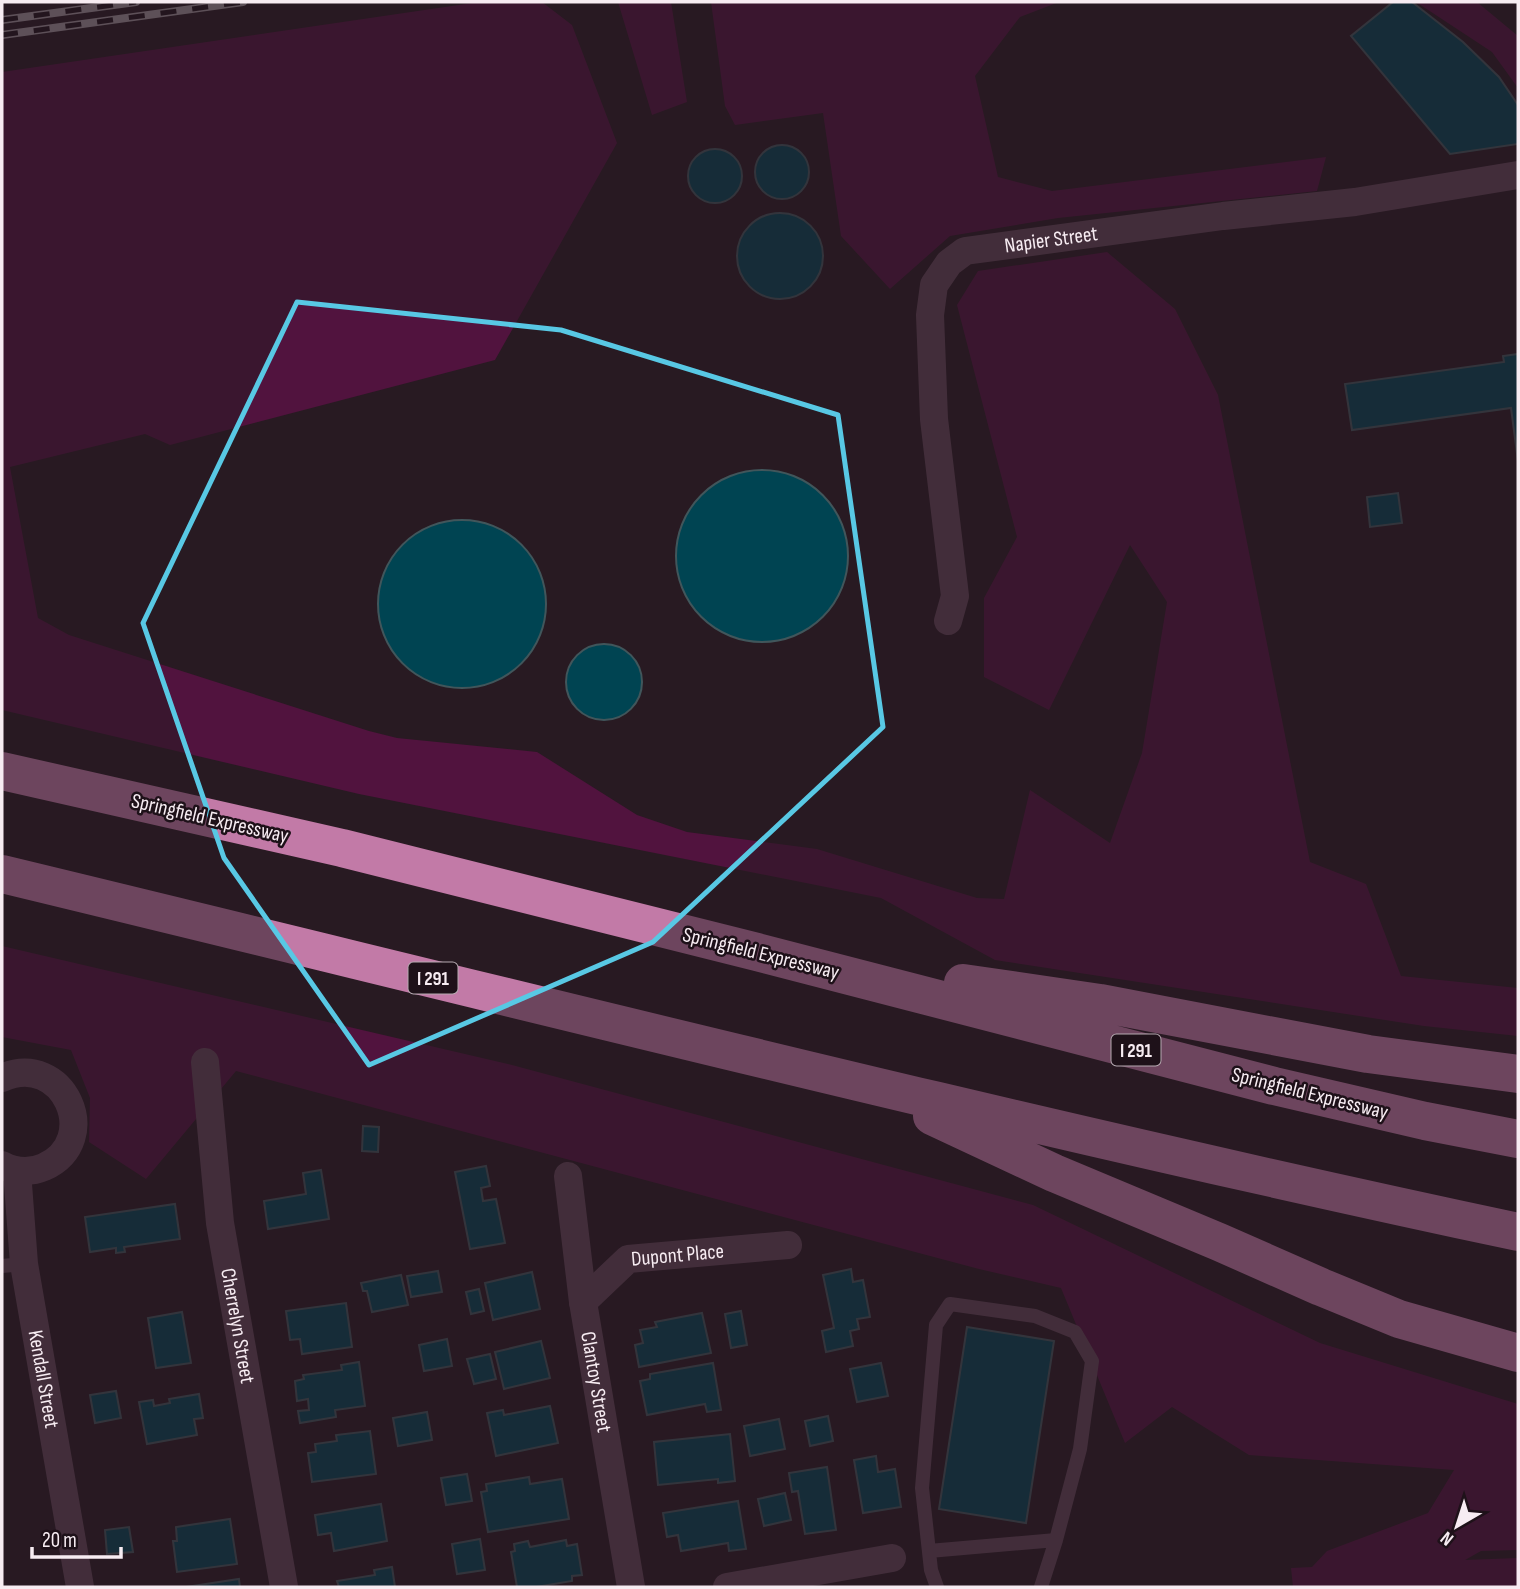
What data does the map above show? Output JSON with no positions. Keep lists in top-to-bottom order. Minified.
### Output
{"streets":{"highway":["Springfield Expressway","I 291"],"street":["Napier Street","Dupont Place","Cherrelyn Street","Kendall Street","Clantoy Street"]},"crossings":[["Dupont Place","Clantoy Street"]],"scale_bar":"20 m","north":"bottom left"}
